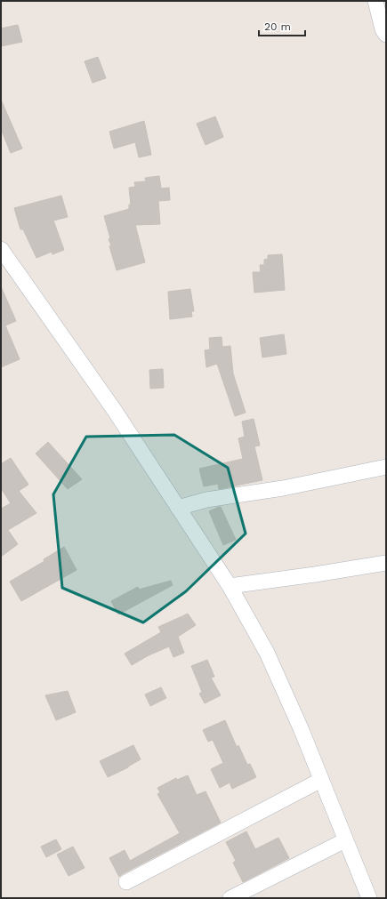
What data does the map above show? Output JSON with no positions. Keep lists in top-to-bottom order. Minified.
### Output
{"scale_bar":"20 m"}
